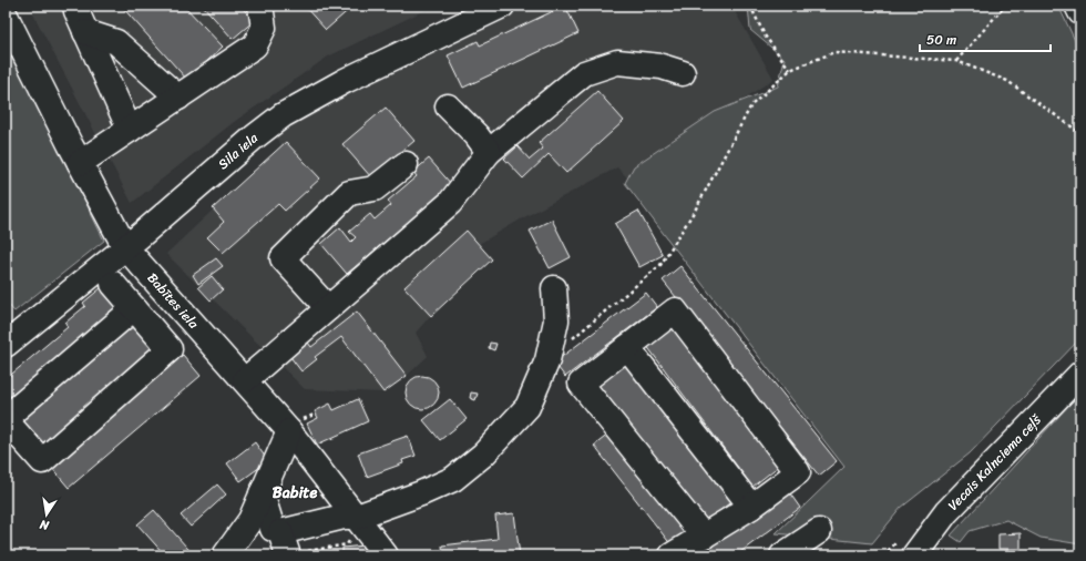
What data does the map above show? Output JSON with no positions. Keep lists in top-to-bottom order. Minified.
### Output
{"streets":{"street":["Sila iela","Babītes iela","Vecais Kalnciema ceļš"]},"crossings":[["Sila iela","Babītes iela"]],"districts":["Babite"],"scale_bar":"50 m","north":"bottom"}
